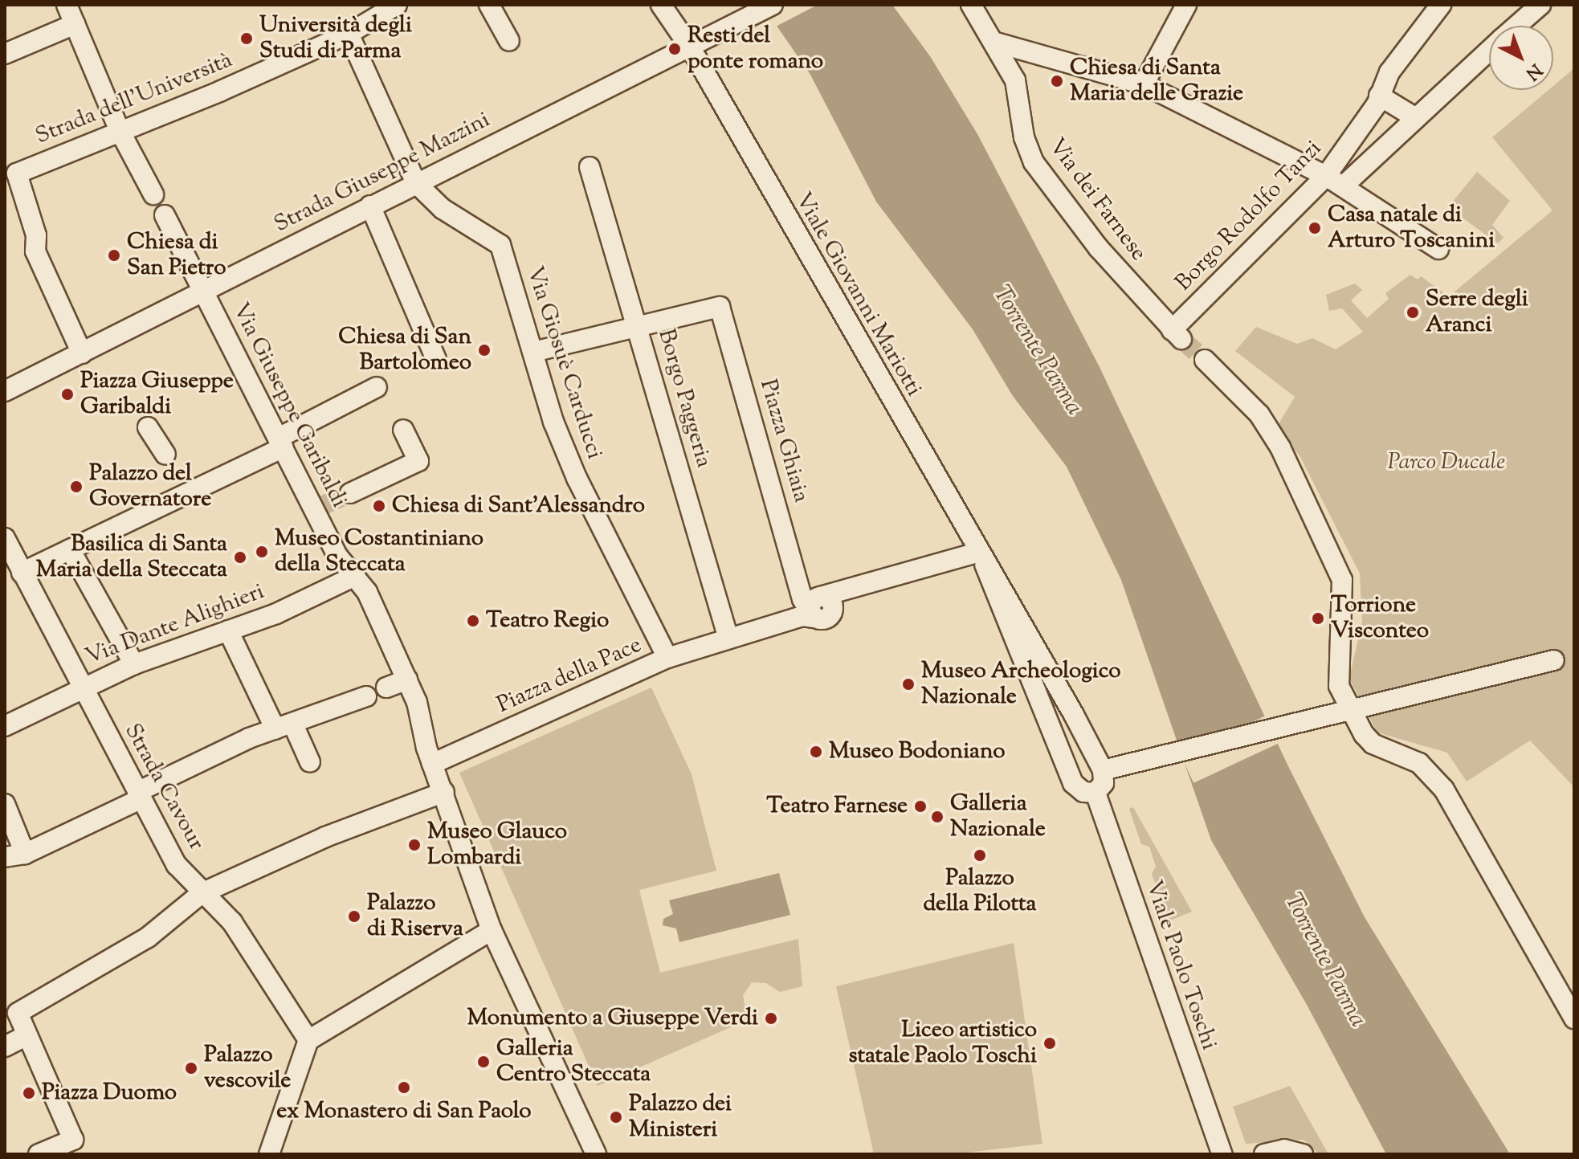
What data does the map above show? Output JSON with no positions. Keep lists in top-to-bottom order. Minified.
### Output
{"streets":{"street":["Strada dell'Università","Strada Giuseppe Mazzini","Via dei Farnese","Borgo Rodolfo Tanzi","Viale Giovanni Mariotti","Via Giosuè Carducci","Borgo Paggeria","Via Giuseppe Garibaldi","Piazza Ghiaia","Via Dante Alighieri","Piazza della Pace","Strada Cavour","Viale Paolo Toschi"]},"crossings":[["Strada dell'Università","Strada Giuseppe Mazzini"],["Strada Giuseppe Mazzini","Viale Giovanni Mariotti"],["Strada Giuseppe Mazzini","Via Giosuè Carducci"],["Strada Giuseppe Mazzini","Via Giuseppe Garibaldi"],["Via dei Farnese","Borgo Rodolfo Tanzi"],["Viale Giovanni Mariotti","Piazza della Pace"],["Viale Giovanni Mariotti","Viale Paolo Toschi"],["Via Giosuè Carducci","Piazza della Pace"],["Borgo Paggeria","Piazza Ghiaia"],["Borgo Paggeria","Piazza della Pace"],["Via Giuseppe Garibaldi","Via Dante Alighieri"],["Via Giuseppe Garibaldi","Piazza della Pace"],["Piazza Ghiaia","Piazza della Pace"],["Via Dante Alighieri","Strada Cavour"]],"water":["Torrente Parma"],"parks":["Parco Ducale"],"places":["Università degli Studi di Parma","Resti del ponte romano","Chiesa di Santa Maria delle Grazie","Casa natale di Arturo Toscanini","Chiesa di San Pietro","Serre degli Aranci","Chiesa di San Bartolomeo","Piazza Giuseppe Garibaldi","Palazzo del Governatore","Chiesa di Sant'Alessandro","Museo Costantiniano della Steccata","Basilica di Santa Maria della Steccata","Torrione Visconteo","Teatro Regio","Museo Archeologico Nazionale","Museo Bodoniano","Teatro Farnese","Galleria Nazionale","Museo Glauco Lombardi","Palazzo della Pilotta","Palazzo di Riserva","Monumento a Giuseppe Verdi","Liceo artistico statale Paolo Toschi","Galleria Centro Steccata","Palazzo vescovile","ex Monastero di San Paolo","Piazza Duomo","Palazzo dei Ministeri"],"north":"bottom right"}
